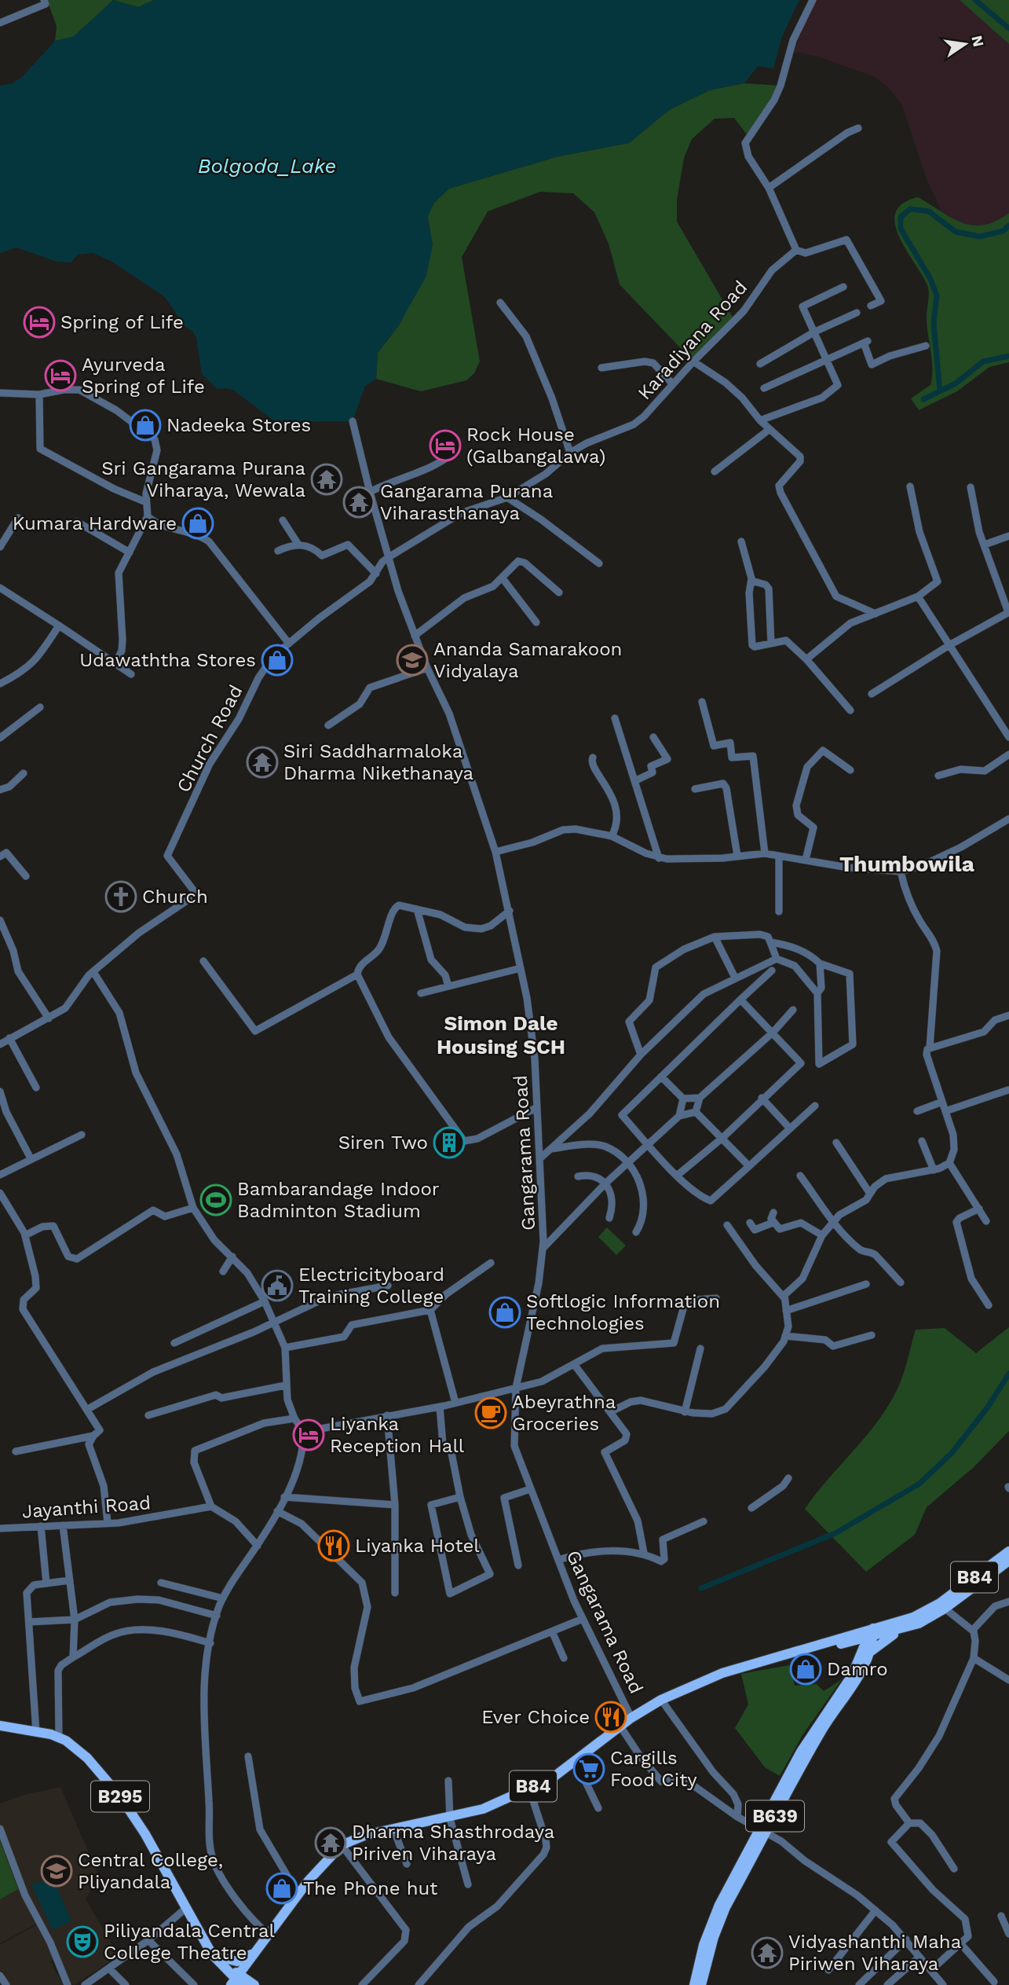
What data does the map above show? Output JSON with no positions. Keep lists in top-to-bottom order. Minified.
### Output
{"streets":{"main road":["B84","B295","B639"],"street":["Karadiyana Road","Church Road","Gangarama Road","Jayanthi Road"]},"crossings":[["Karadiyana Road","Church Road"],["Karadiyana Road","Gangarama Road"],["Church Road","Gangarama Road"],["Gangarama Road","B84"],["B84","B295"],["B84","B639"]],"districts":["Thumbowila","Simon Dale Housing SCH"],"water":["Bolgoda_Lake"],"places":{"hotel":["Spring of Life","Ayurveda Spring of Life","Rock House (Galbangalawa)","Liyanka Reception Hall"],"shop":["Nadeeka Stores","Kumara Hardware","Udawaththa Stores","Softlogic Information Technologies","Damro","The Phone hut"],"temple":["Sri Gangarama Purana Viharaya, Wewala","Gangarama Purana Viharasthanaya","Siri Saddharmaloka Dharma Nikethanaya","Dharma Shasthrodaya Piriven Viharaya","Vidyashanthi Maha Piriwen Viharaya"],"school or university":["Ananda Samarakoon Vidyalaya","Central College, Pliyandala"],"church":["Church"],"building":["Siren Two"],"sports":["Bambarandage Indoor Badminton Stadium"],"public building":["Electricityboard Training College"],"cafe":["Abeyrathna Groceries"],"restaurant":["Liyanka Hotel","Ever Choice"],"supermarket":["Cargills Food City"],"theatre":["Piliyandala Central College Theatre"]},"north":"right"}
